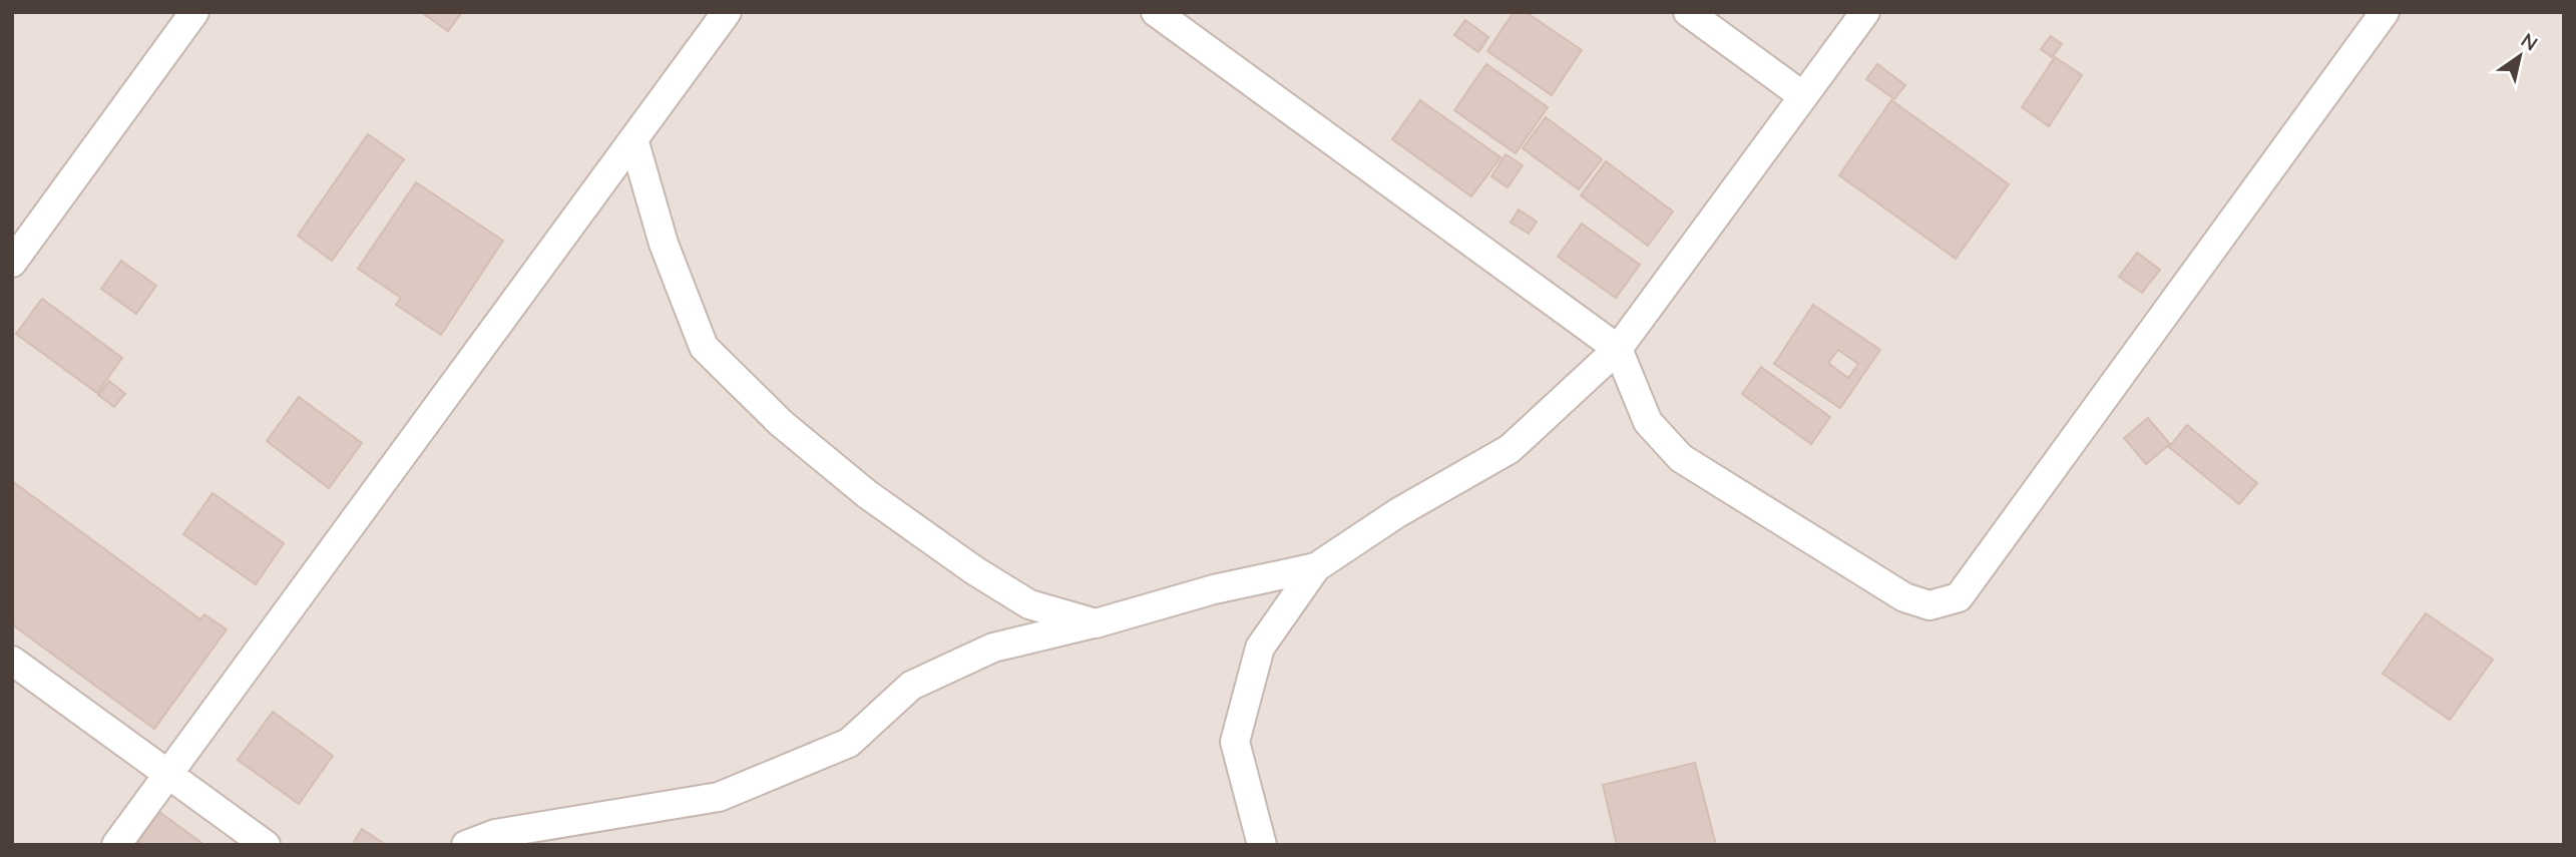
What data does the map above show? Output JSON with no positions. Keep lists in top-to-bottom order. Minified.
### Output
{"north":"top right"}
